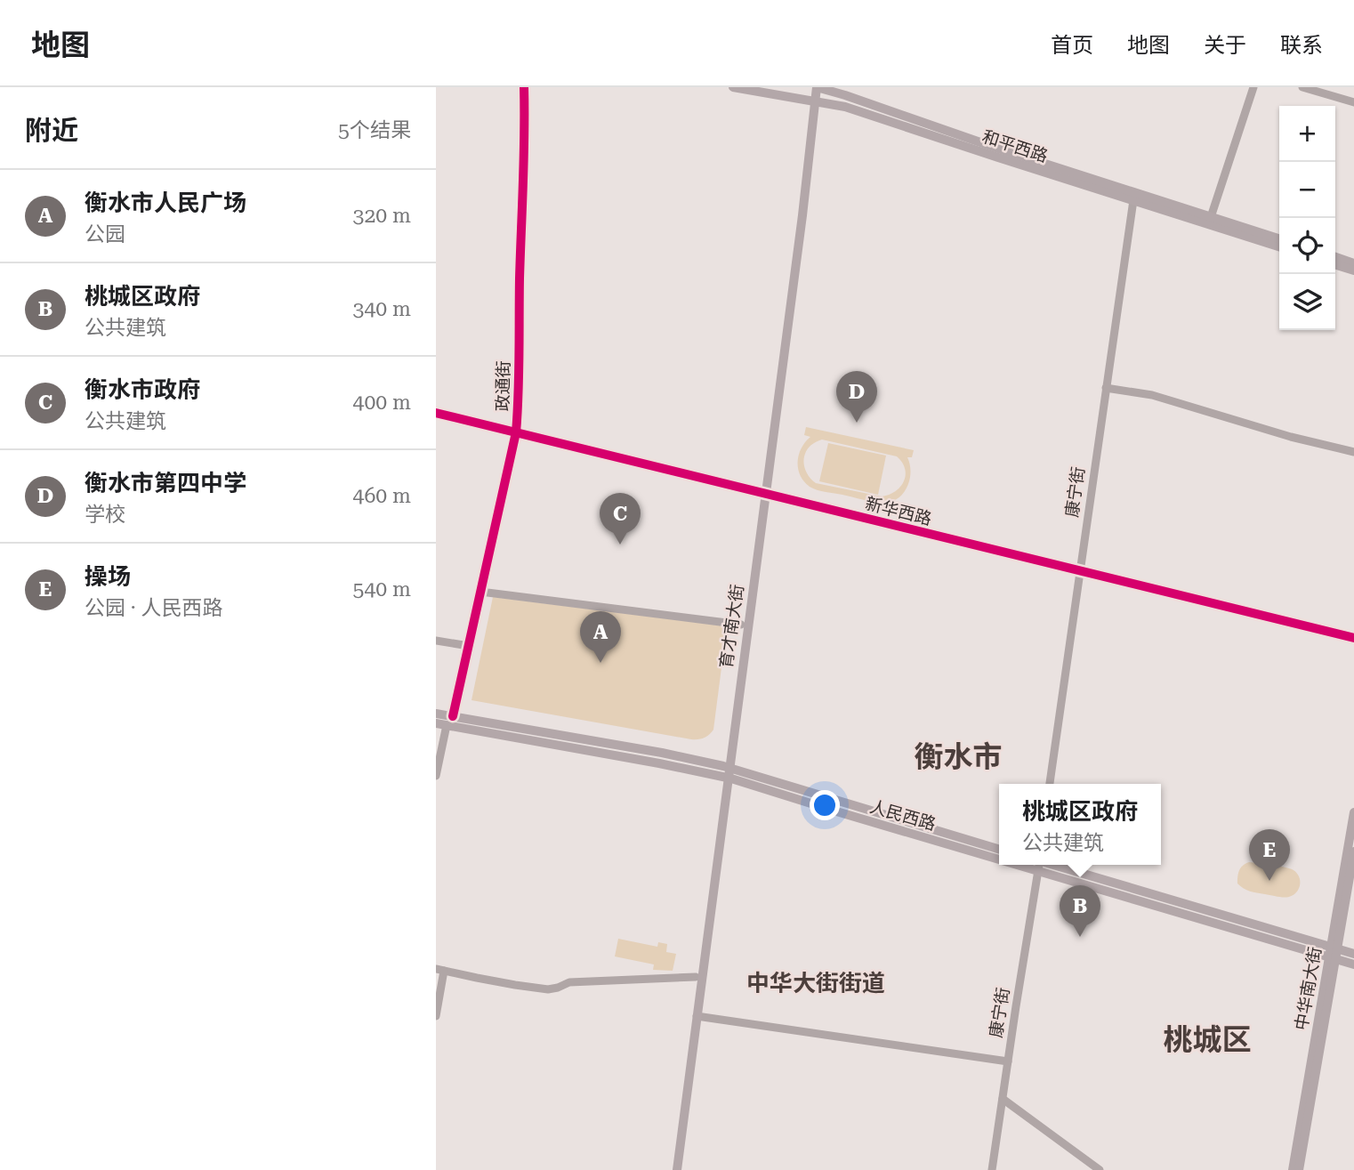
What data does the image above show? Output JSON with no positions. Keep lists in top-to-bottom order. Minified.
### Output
{"streets":{"main road":["和平西路","育才南大街","人民西路","中华南大街"],"street":["政通街","康宁街","新华西路"]},"crossings":[["和平西路","康宁街"],["和平西路","育才南大街"],["政通街","新华西路"],["政通街","人民西路"],["康宁街","新华西路"],["新华西路","育才南大街"],["育才南大街","人民西路"],["人民西路","中华南大街"]],"districts":["衡水市","中华大街街道","桃城区"],"page":{"header":"地图","nav":["首页","地图","关于","联系"],"heading":["附近","5个结果"],"map_buttons":["+","−"],"list":[{"mark":"A","name":"衡水市人民广场","note":"公园","value":"320 m"},{"mark":"B","name":"桃城区政府","note":"公共建筑","value":"340 m"},{"mark":"C","name":"衡水市政府","note":"公共建筑","value":"400 m"},{"mark":"D","name":"衡水市第四中学","note":"学校","value":"460 m"},{"mark":"E","name":"操场","note":"公园 · 人民西路","value":"540 m"}],"pins":["D","C","A","E","B"],"popup":["桃城区政府","公共建筑"]}}
